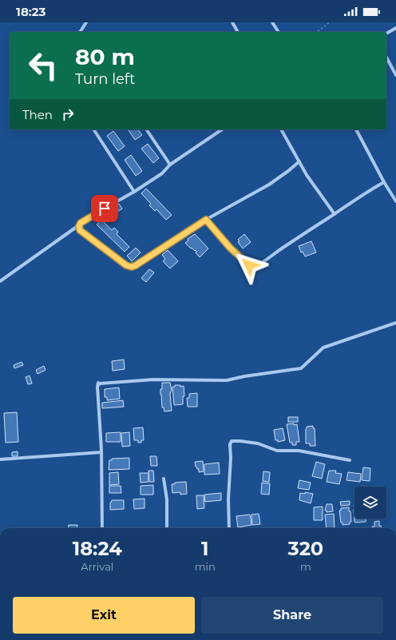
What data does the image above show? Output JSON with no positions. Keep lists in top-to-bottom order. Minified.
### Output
{"page":{"status":"18:23","turn":["80 m","Turn left"],"then":"Then","eta":["18:24","Arrival","1","min","320","m"],"buttons":["Exit","Share"]}}
